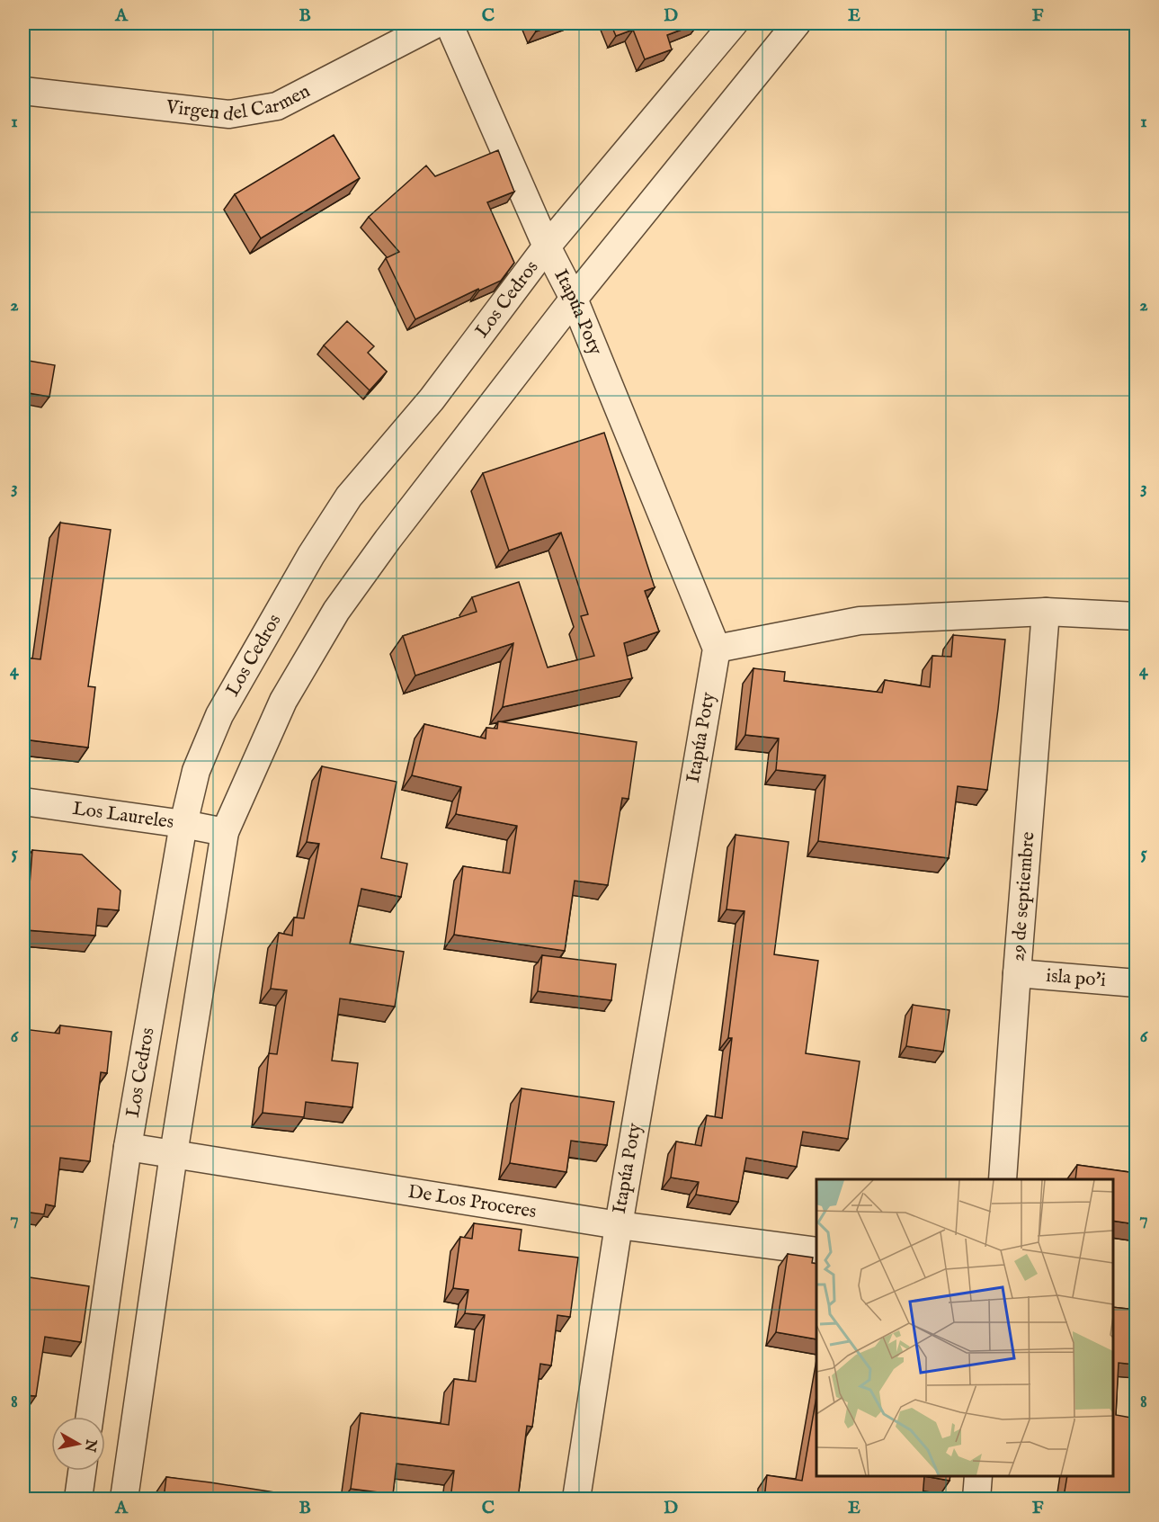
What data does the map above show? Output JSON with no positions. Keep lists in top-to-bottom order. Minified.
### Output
{"streets":{"street":["Virgen del Carmen","Los Cedros","Itapúa Poty","Los Laureles","29 de septiembre","isla po'i","De Los Proceres"]},"crossings":[["Los Cedros","Itapúa Poty"],["Los Cedros","Los Laureles"],["Los Cedros","De Los Proceres"],["Itapúa Poty","De Los Proceres"],["29 de septiembre","isla po'i"]],"north":"right","grid":{"columns":["A","B","C","D","E","F"],"rows":["1","2","3","4","5","6","7","8"]}}
